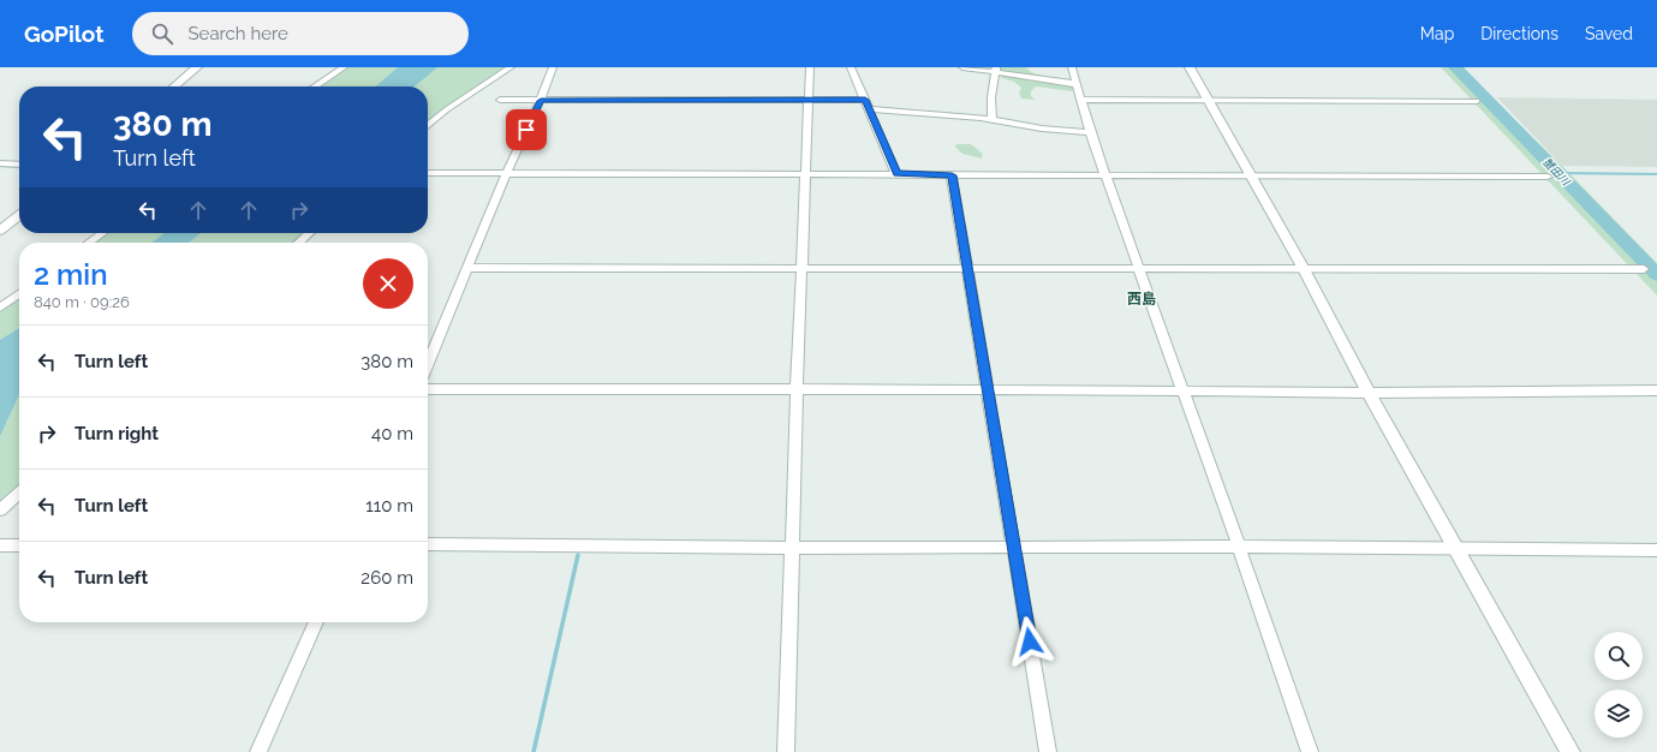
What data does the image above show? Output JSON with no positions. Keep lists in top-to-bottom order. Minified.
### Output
{"districts":["西島"],"water":["蟹田川"],"page":{"header":"GoPilot","search":"Search here","nav":["Map","Directions","Saved"],"turn":["380 m","Turn left"],"heading":["2 min","840 m · 09:26"],"list":[{"name":"Turn left","value":"380 m"},{"name":"Turn right","value":"40 m"},{"name":"Turn left","value":"110 m"},{"name":"Turn left","value":"260 m"}]}}
